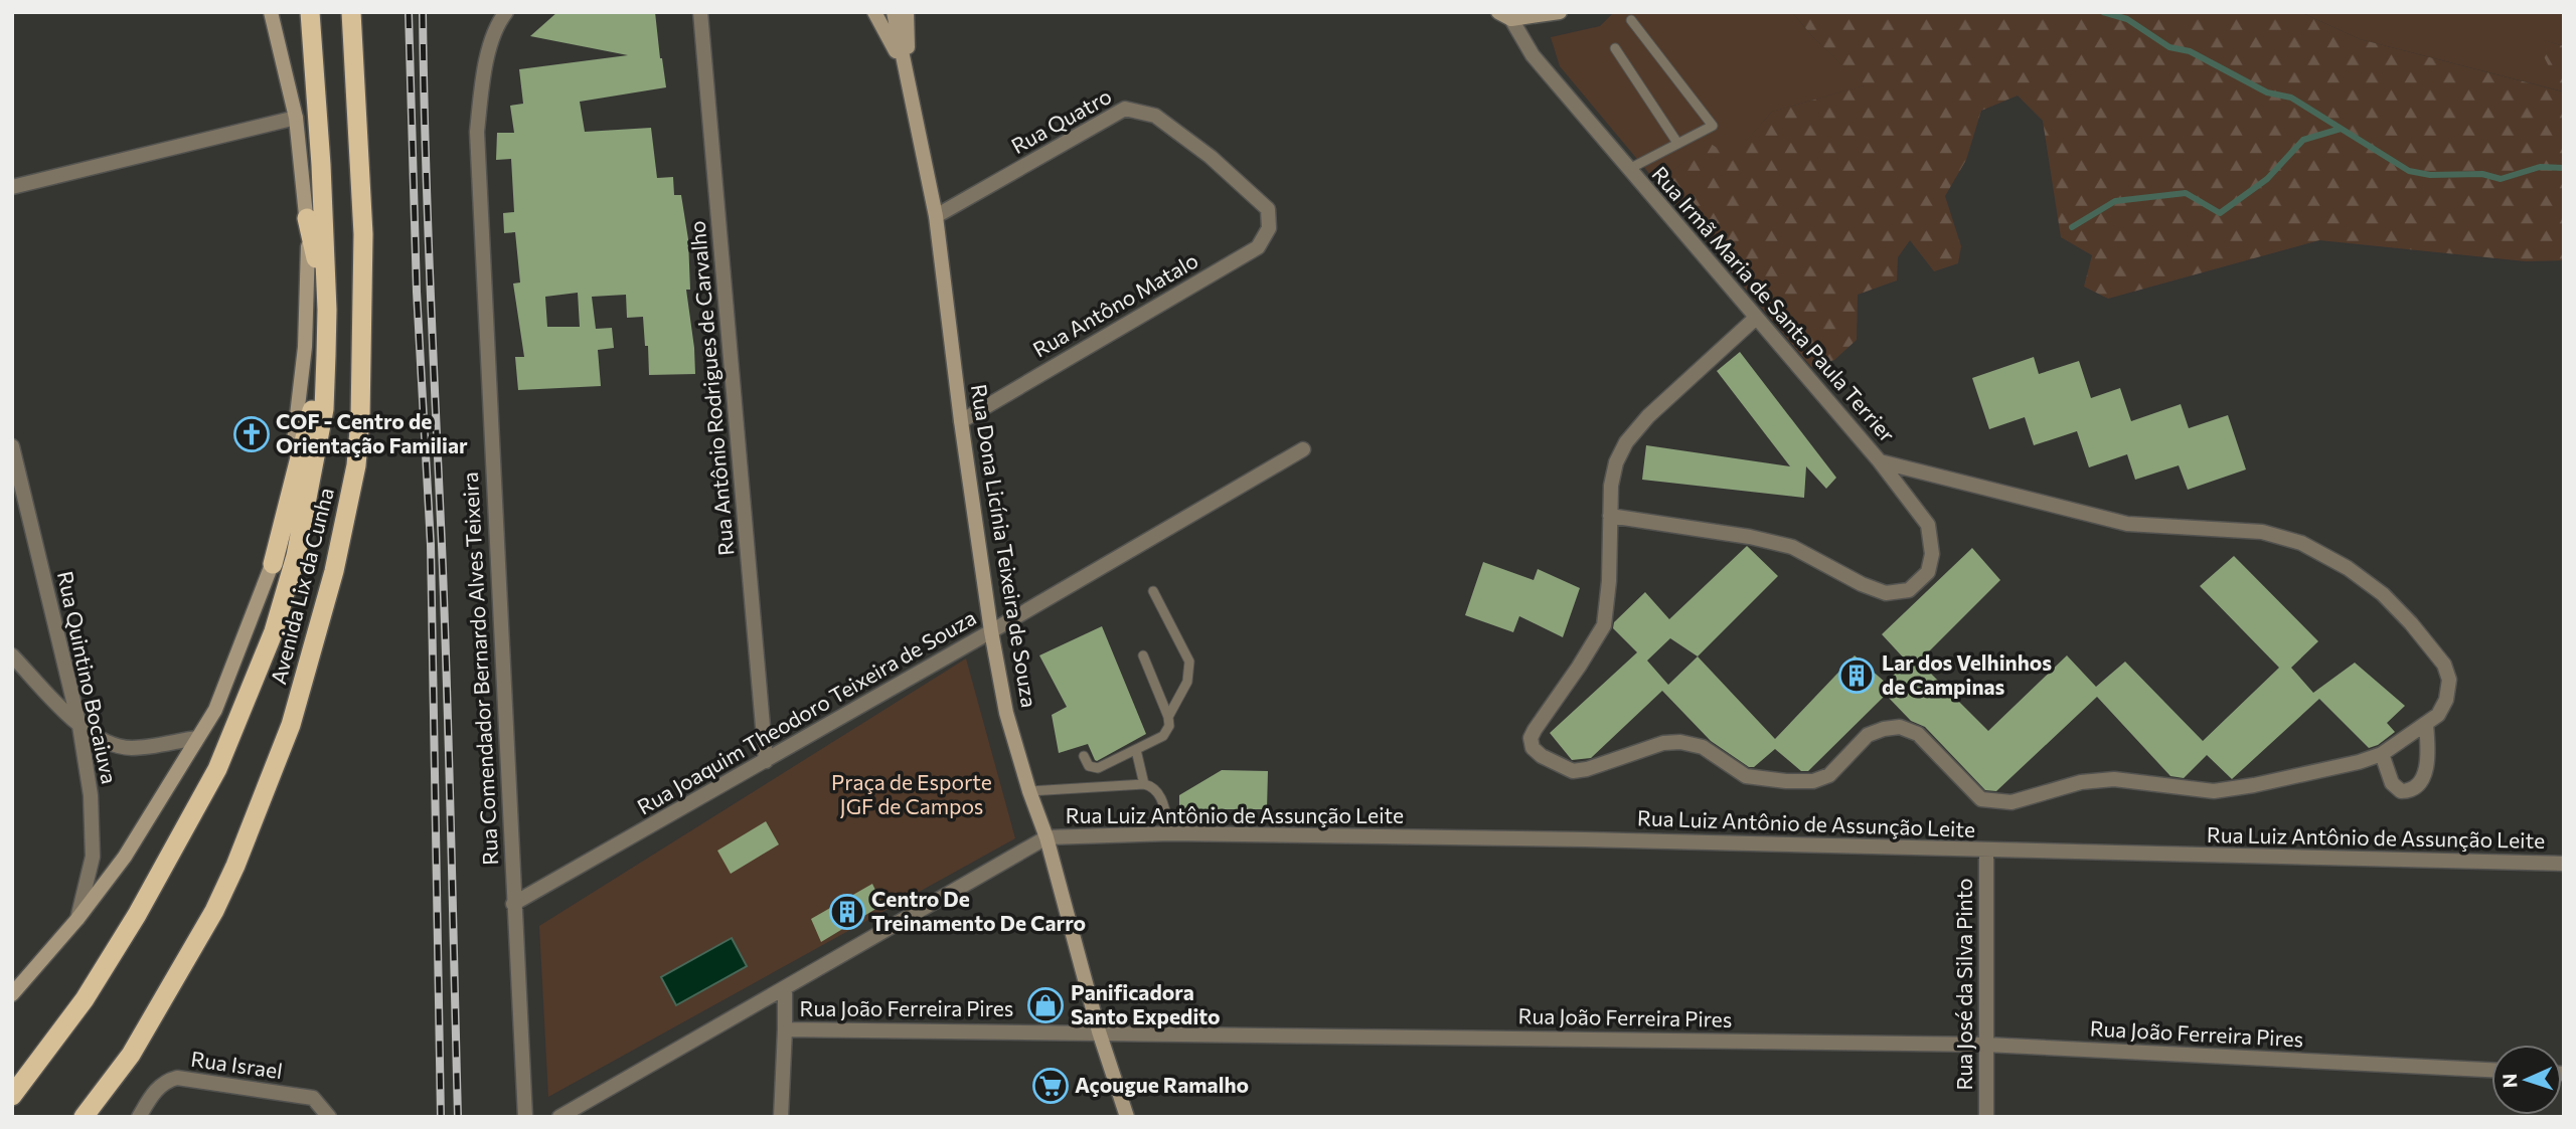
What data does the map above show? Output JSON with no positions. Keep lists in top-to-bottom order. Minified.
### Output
{"streets":{"highway":["Avenida Lix da Cunha"],"main road":["Rua Dona Licínia Teixeira de Souza"],"street":["Rua Quatro","Rua Irmã Maria de Santa Paula Terrier","Rua Antôno Matalo","Rua Antônio Rodrigues de Carvalho","Rua Comendador Bernardo Alves Teixeira","Rua Quintino Bocaiuva","Rua Joaquim Theodoro Teixeira de Souza","Rua Luiz Antônio de Assunção Leite","Rua José da Silva Pinto","Rua João Ferreira Pires","Rua Israel"]},"crossings":[["Rua Quatro","Rua Antôno Matalo"],["Rua Quatro","Rua Dona Licínia Teixeira de Souza"],["Rua Antôno Matalo","Rua Dona Licínia Teixeira de Souza"],["Rua Antônio Rodrigues de Carvalho","Rua Joaquim Theodoro Teixeira de Souza"],["Rua Dona Licínia Teixeira de Souza","Rua Joaquim Theodoro Teixeira de Souza"],["Rua Dona Licínia Teixeira de Souza","Rua Luiz Antônio de Assunção Leite"],["Rua Dona Licínia Teixeira de Souza","Rua João Ferreira Pires"],["Rua Comendador Bernardo Alves Teixeira","Rua Joaquim Theodoro Teixeira de Souza"],["Rua Luiz Antônio de Assunção Leite","Rua José da Silva Pinto"],["Rua José da Silva Pinto","Rua João Ferreira Pires"]],"parks":["Praça de Esporte JGF de Campos"],"places":{"church":["COF - Centro de Orientação Familiar"],"building":["Lar dos Velhinhos de Campinas","Centro De Treinamento De Carro"],"shop":["Panificadora Santo Expedito"],"supermarket":["Açougue Ramalho"]},"north":"left"}
